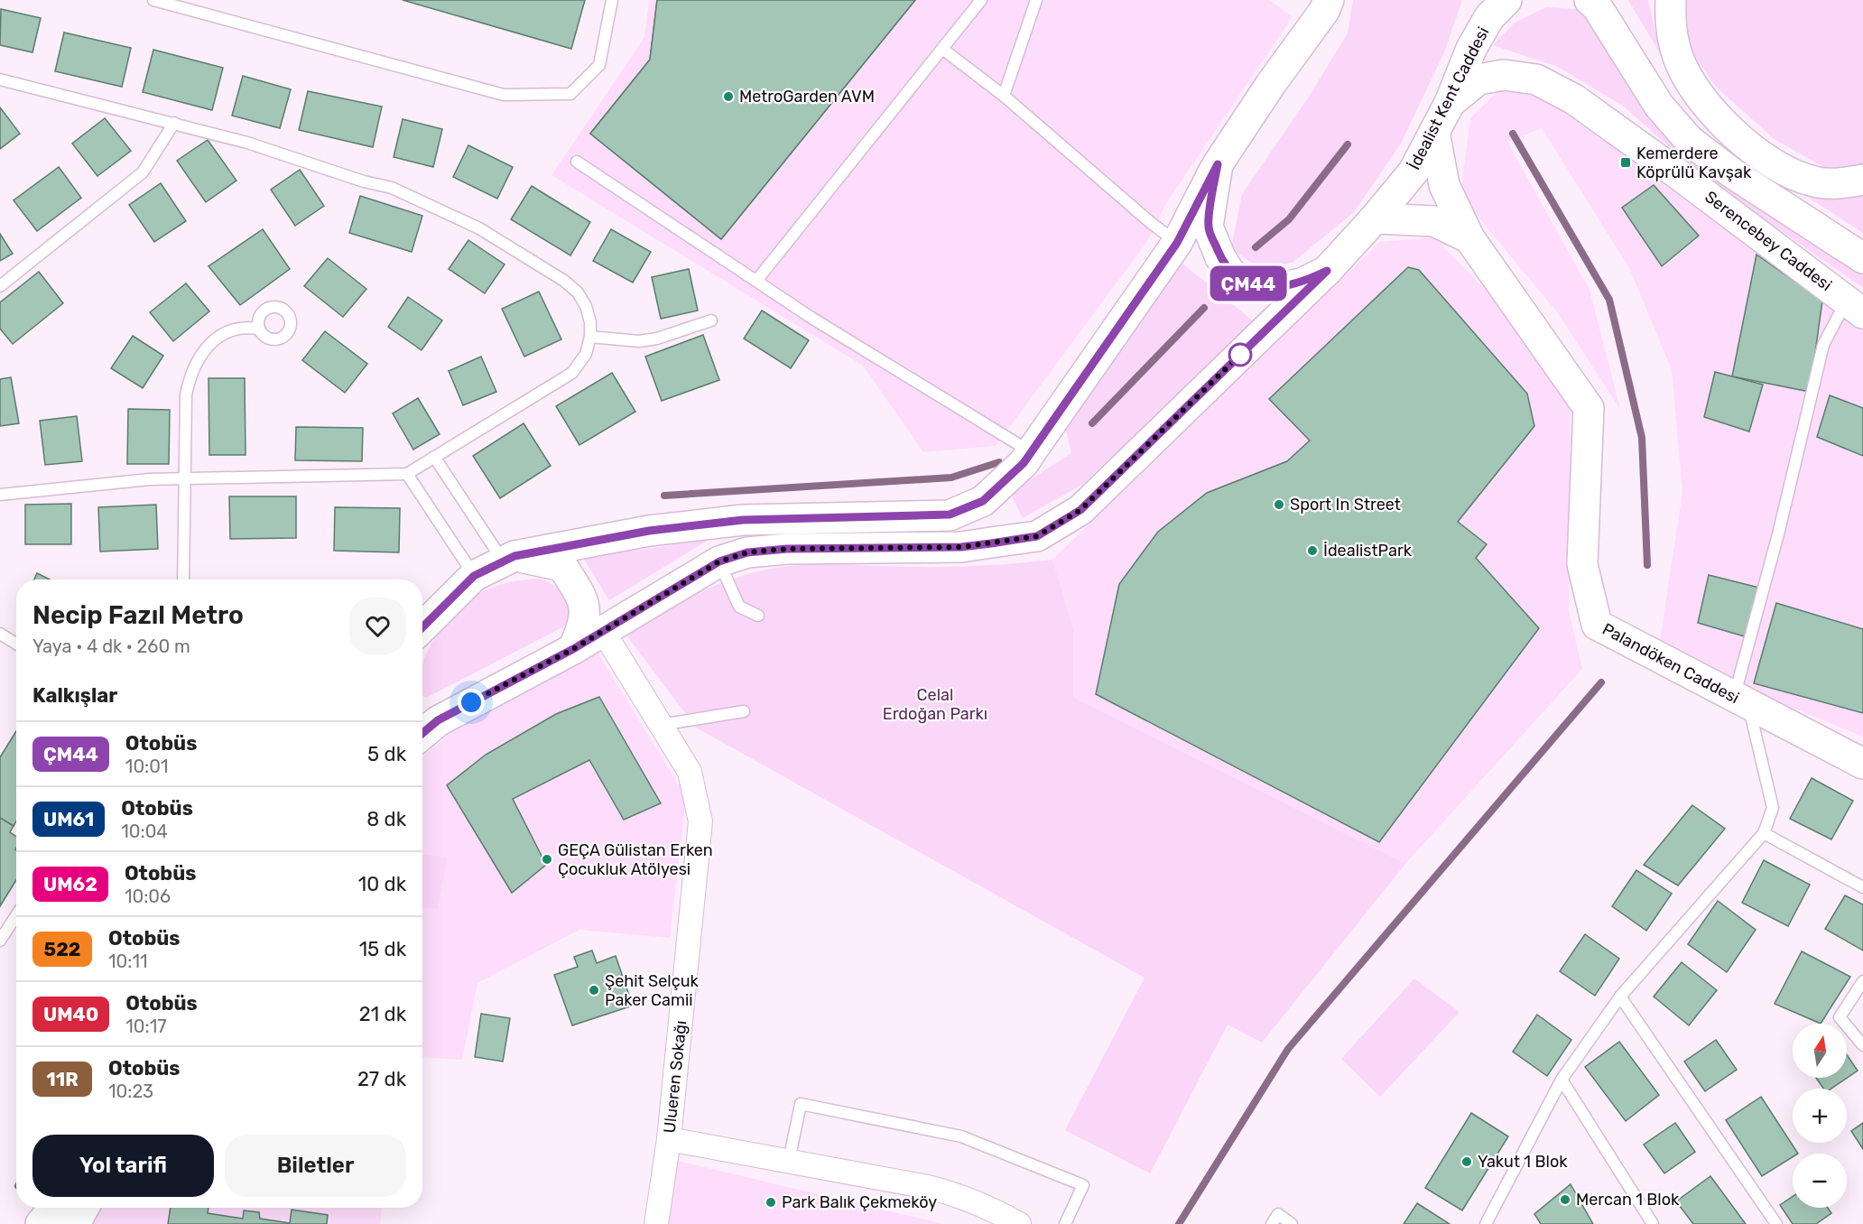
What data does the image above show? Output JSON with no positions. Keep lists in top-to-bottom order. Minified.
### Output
{"streets":{"main road":["İdealist Kent Caddesi","Serencebey Caddesi","Palandöken Caddesi"],"street":["Ulueren Sokağı"]},"crossings":[["İdealist Kent Caddesi","Serencebey Caddesi"],["İdealist Kent Caddesi","Palandöken Caddesi"],["İdealist Kent Caddesi","Ulueren Sokağı"]],"parks":["Celal Erdoğan Parkı"],"places":{"other":["MetroGarden AVM","Sport In Street","İdealistPark","GEÇA Gülistan Erken Çocukluk Atölyesi","Şehit Selçuk Paker Camii","Yakut 1 Blok","Mercan 1 Blok","Park Balık Çekmeköy"],"transit":["Kemerdere Köprülü Kavşak"]},"lines":["bus line ÇM44"],"north":"top","page":{"on_map":"ÇM44","heading":[["Necip Fazıl Metro","Yaya · 4 dk · 260 m"],"Kalkışlar"],"list":[{"mark":"ÇM44","name":"Otobüs","note":"10:01","value":"5 dk"},{"mark":"UM61","name":"Otobüs","note":"10:04","value":"8 dk"},{"mark":"UM62","name":"Otobüs","note":"10:06","value":"10 dk"},{"mark":"522","name":"Otobüs","note":"10:11","value":"15 dk"},{"mark":"UM40","name":"Otobüs","note":"10:17","value":"21 dk"},{"mark":"11R","name":"Otobüs","note":"10:23","value":"27 dk"}],"map_buttons":["+","−"],"buttons":["Yol tarifi","Biletler"]}}
